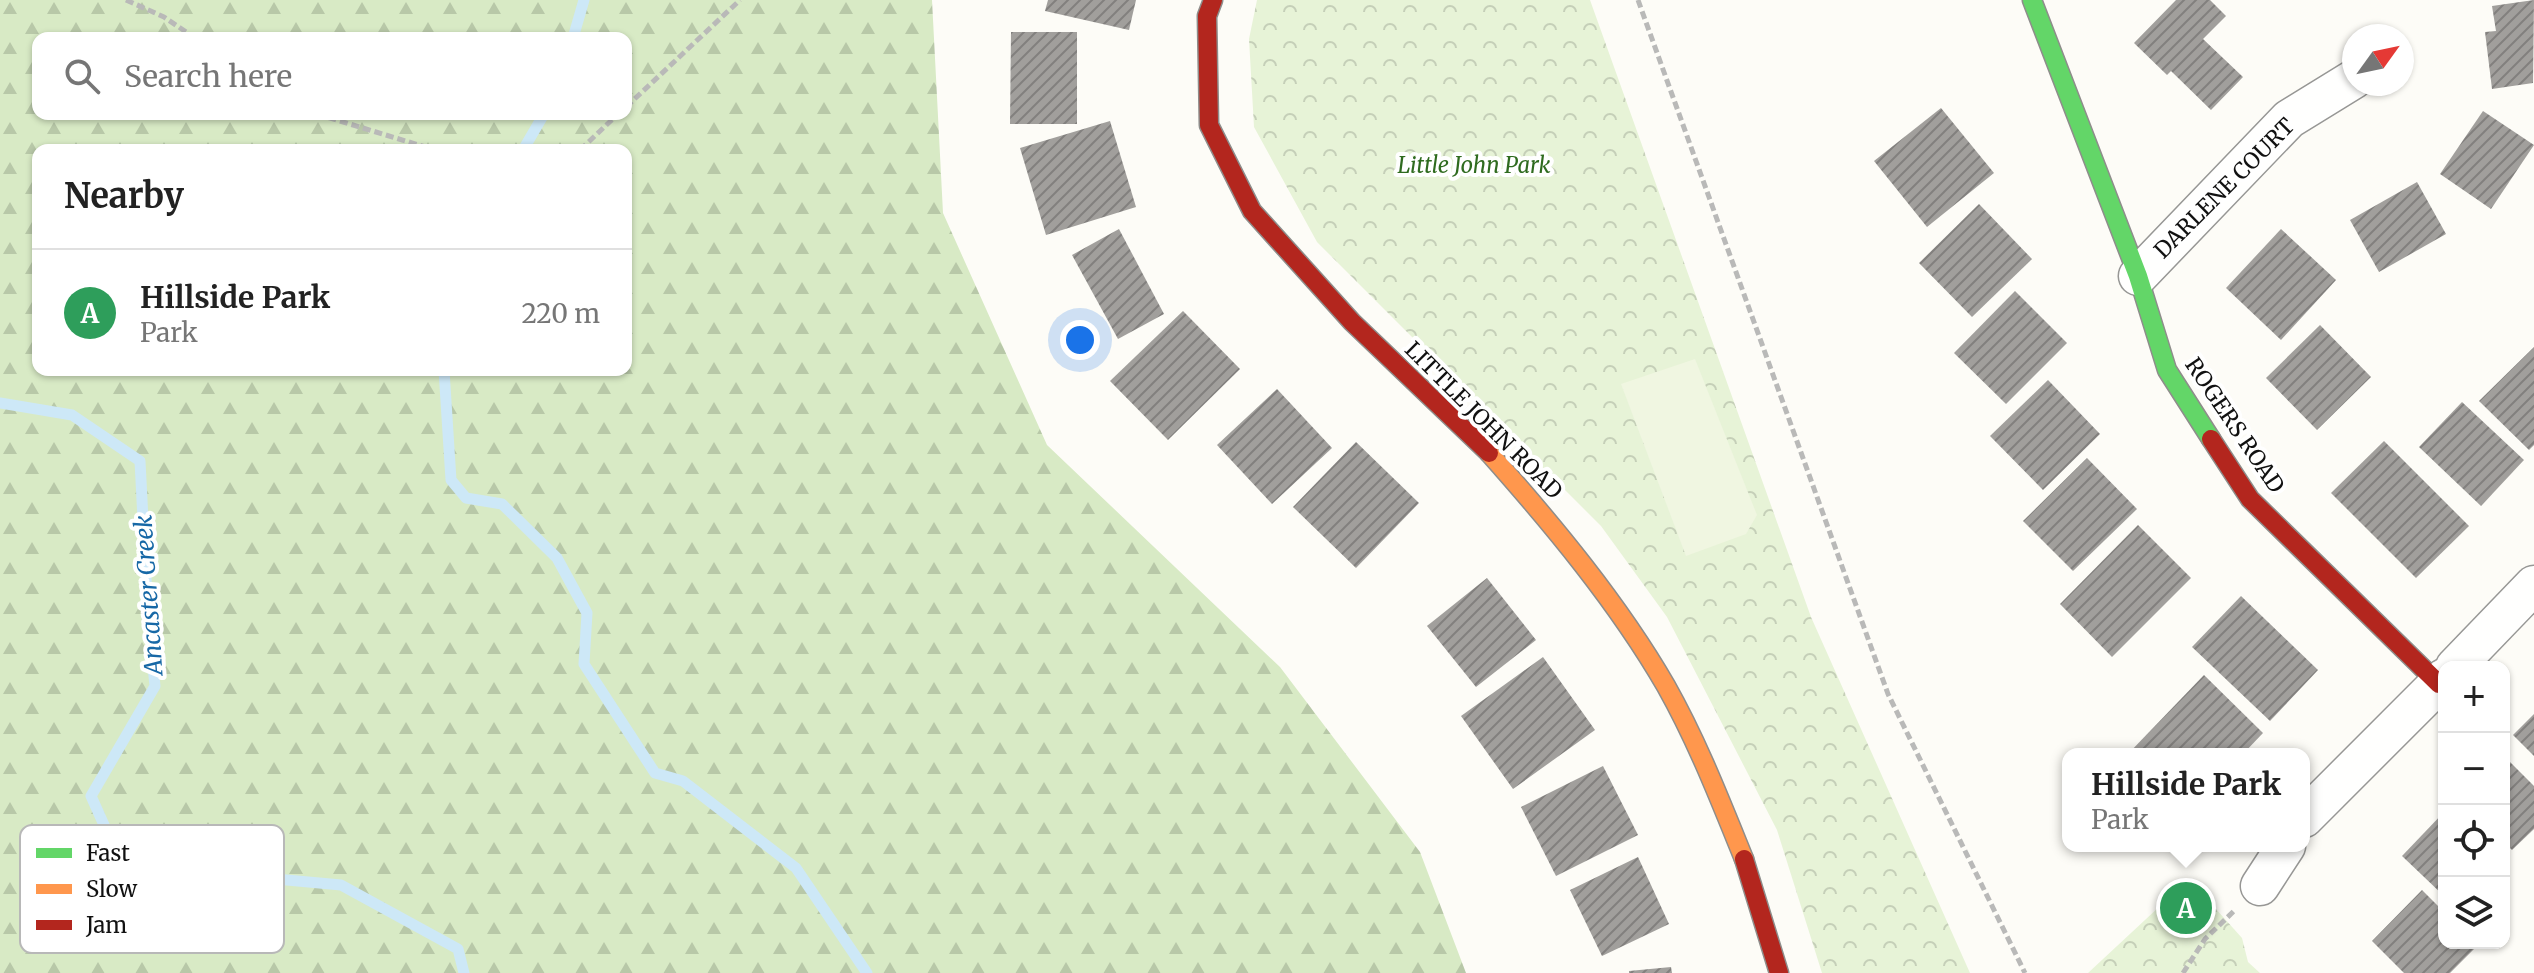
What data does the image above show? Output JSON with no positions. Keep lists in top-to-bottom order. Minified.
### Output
{"streets":{"street":["DARLENE COURT","LITTLE JOHN ROAD","ROGERS ROAD"]},"crossings":[["DARLENE COURT","ROGERS ROAD"]],"water":["Ancaster Creek"],"parks":["Little John Park"],"legend":["Fast","Slow","Jam"],"north":"top right","page":{"search":"Search here","heading":"Nearby","list":[{"mark":"A","name":"Hillside Park","note":"Park","value":"220 m"}],"map_buttons":["+","−"],"popup":["Hillside Park","Park"],"pins":"A"}}
